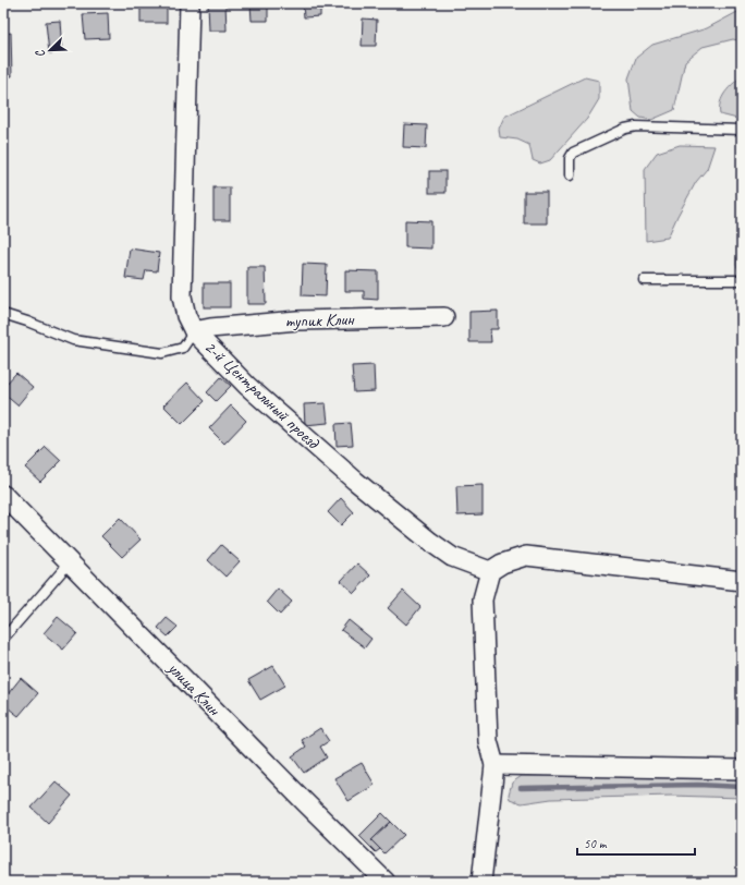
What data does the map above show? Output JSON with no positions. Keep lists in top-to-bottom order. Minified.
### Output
{"streets":{"street":["тупик Клин","2-й Центральный проезд","улица Клин"]},"crossings":[["тупик Клин","2-й Центральный проезд"]],"scale_bar":"50 m","north":"bottom left"}
